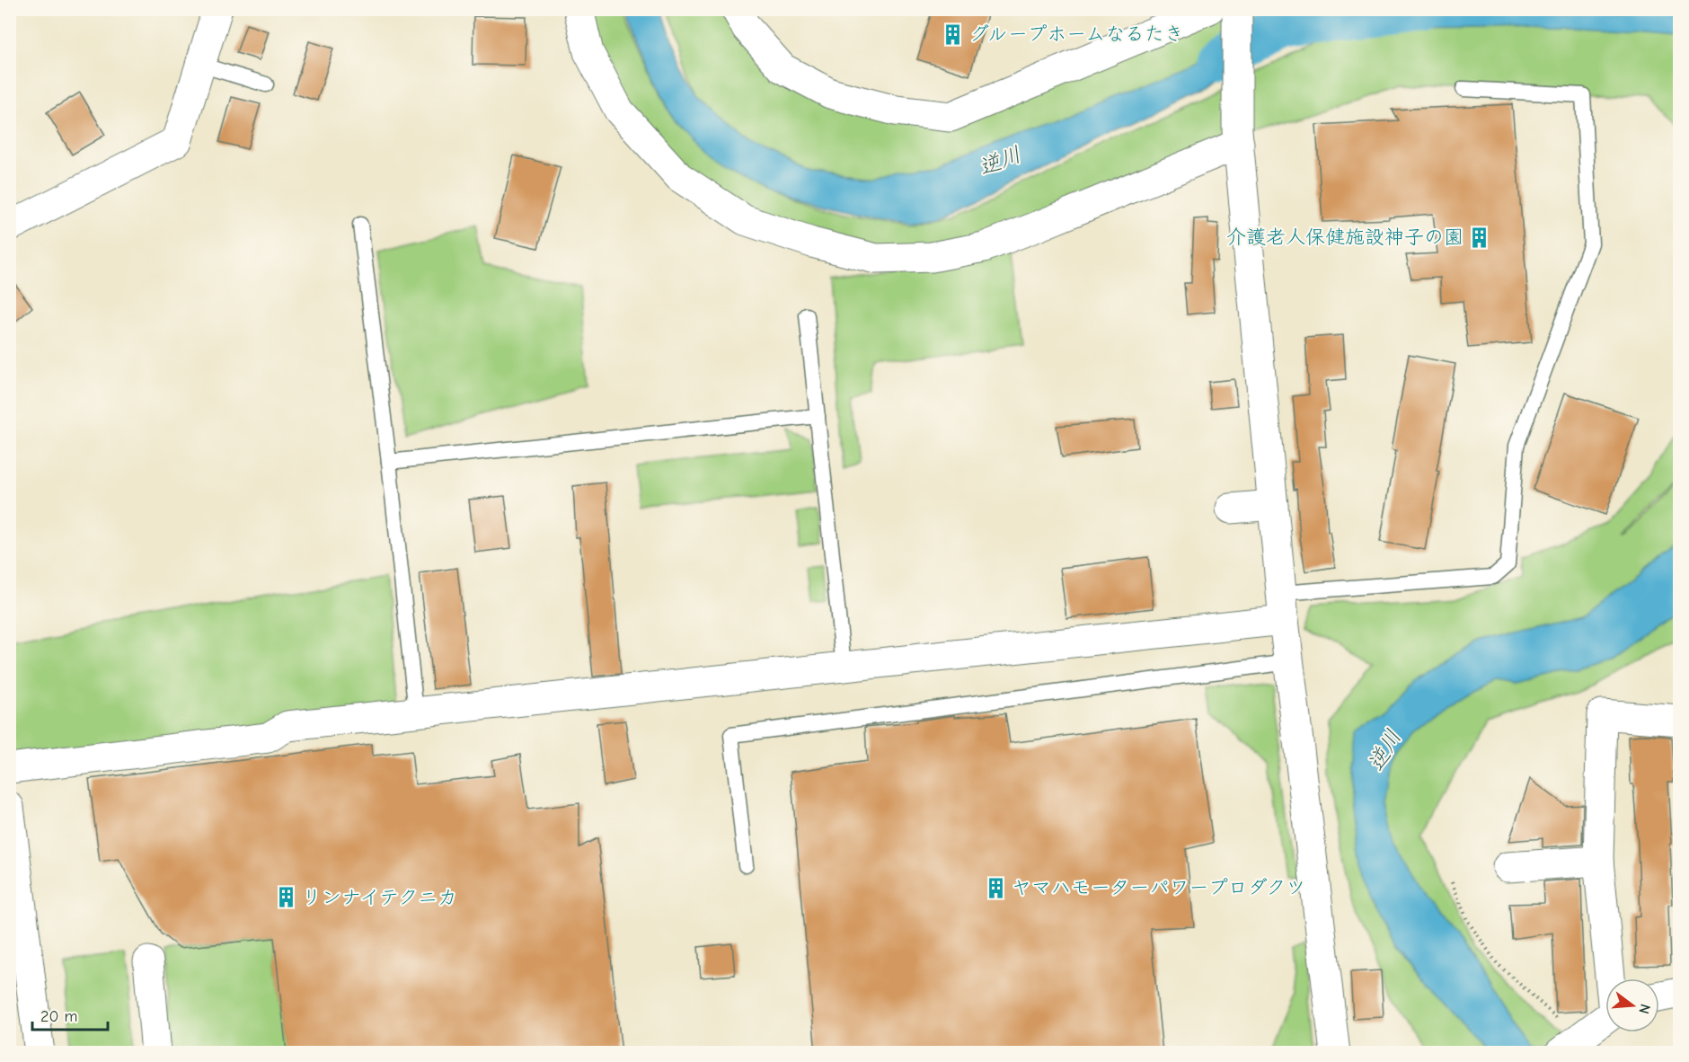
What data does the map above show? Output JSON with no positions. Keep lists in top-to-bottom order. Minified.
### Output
{"water":["逆川"],"places":{"building":["グループホームなるたき","介護老人保健施設神子の園","ヤマハモーターパワープロダクツ","リンナイテクニカ"]},"scale_bar":"20 m","north":"right"}
